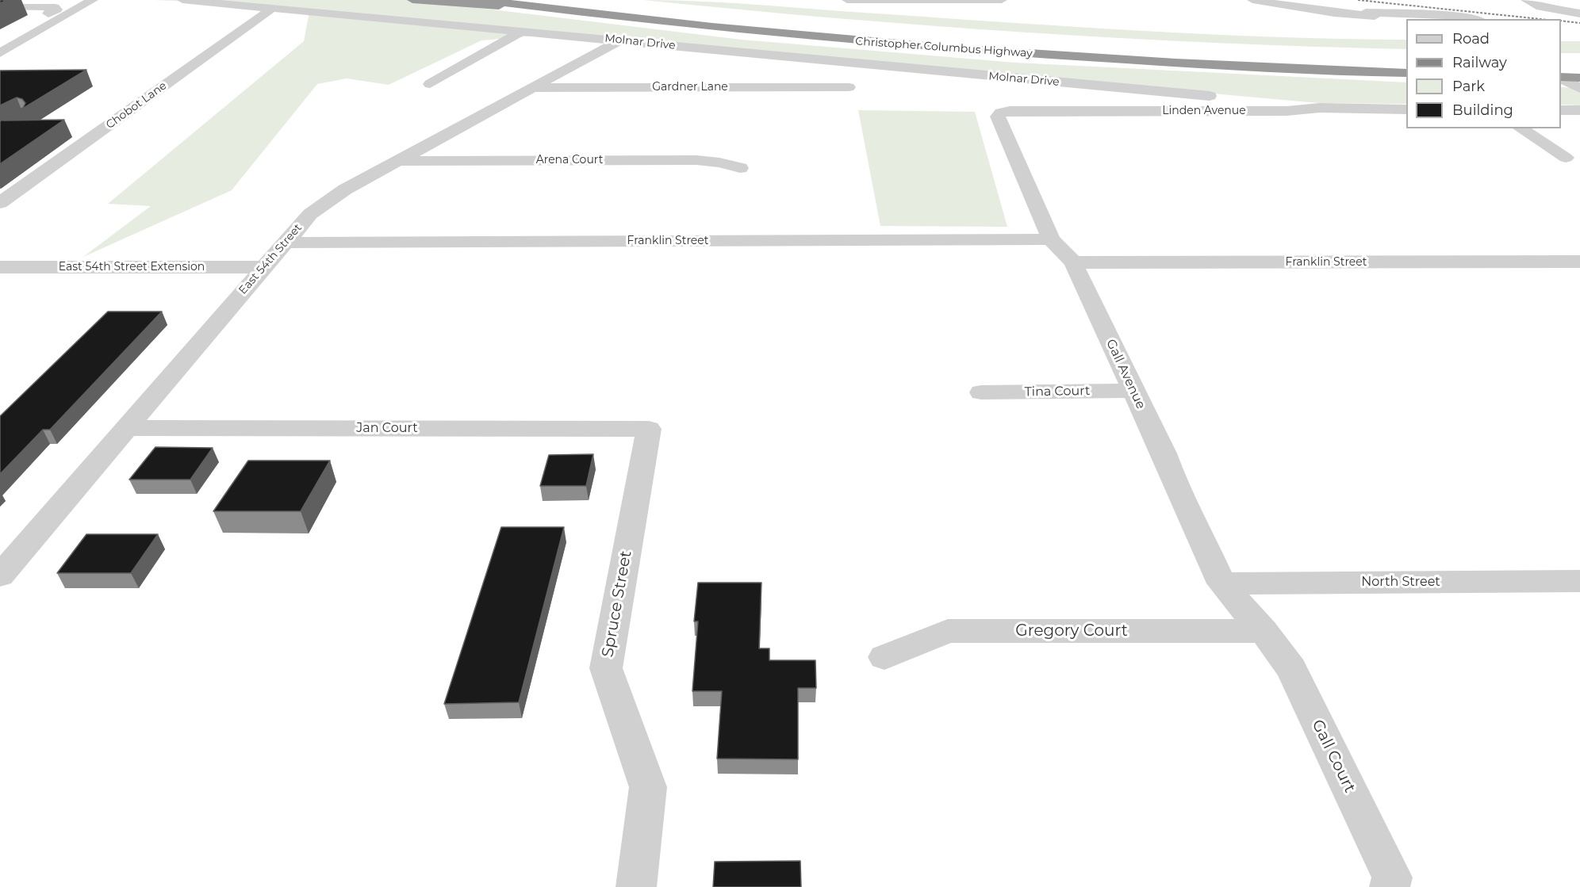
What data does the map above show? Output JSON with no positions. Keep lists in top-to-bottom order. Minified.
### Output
{"streets":{"highway":["Christopher Columbus Highway"],"street":["Molnar Drive","Gardner Lane","Chobot Lane","Linden Avenue","Arena Court","Franklin Street","East 54th Street","East 54th Street Extension","Gall Avenue","Tina Court","Jan Court","North Street","Spruce Street","Gregory Court","Gall Court"]},"crossings":[["Molnar Drive","Chobot Lane"],["Molnar Drive","Linden Avenue"],["Molnar Drive","East 54th Street"],["Gardner Lane","East 54th Street"],["Linden Avenue","Gall Avenue"],["Arena Court","East 54th Street"],["Franklin Street","East 54th Street"],["Franklin Street","Gall Avenue"],["East 54th Street","East 54th Street Extension"],["East 54th Street","Jan Court"],["Gall Avenue","Tina Court"],["Gall Avenue","North Street"],["Gall Avenue","Gregory Court"],["Gall Avenue","Gall Court"],["Jan Court","Spruce Street"],["Gregory Court","Gall Court"]],"legend":["Road","Railway","Park","Building"]}
